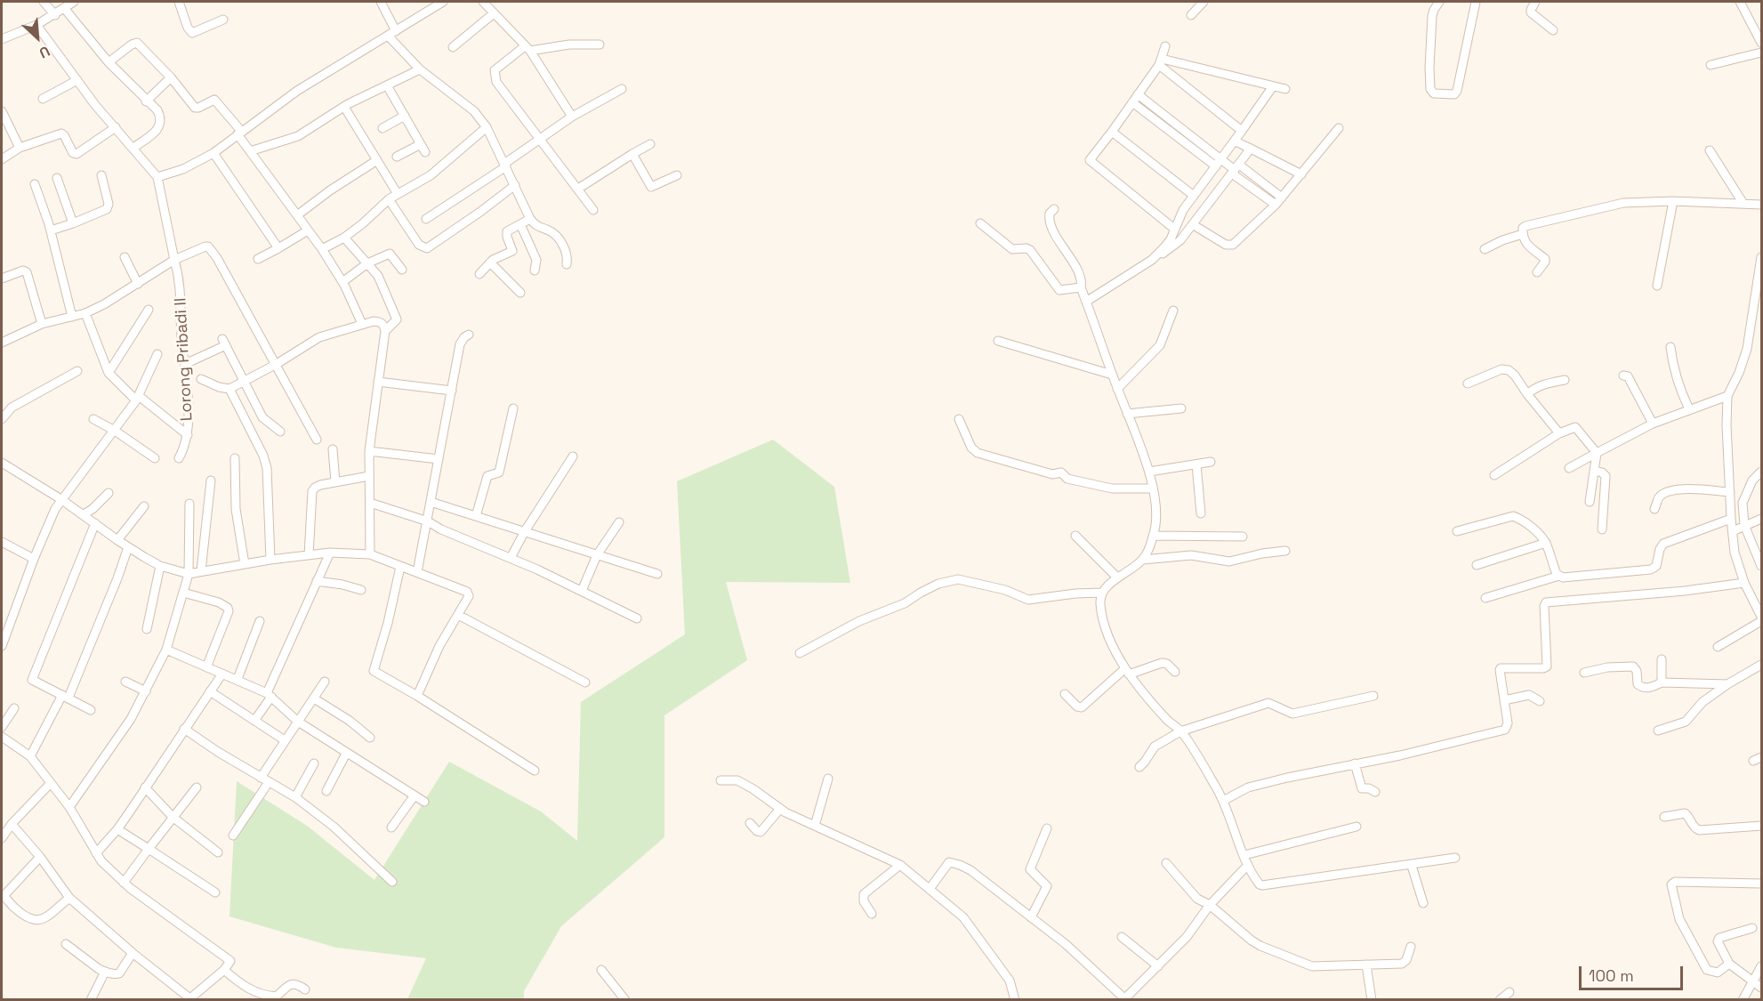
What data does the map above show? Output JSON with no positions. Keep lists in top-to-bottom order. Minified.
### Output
{"streets":{"street":["Lorong Pribadi II"]},"scale_bar":"100 m","north":"bottom right"}
